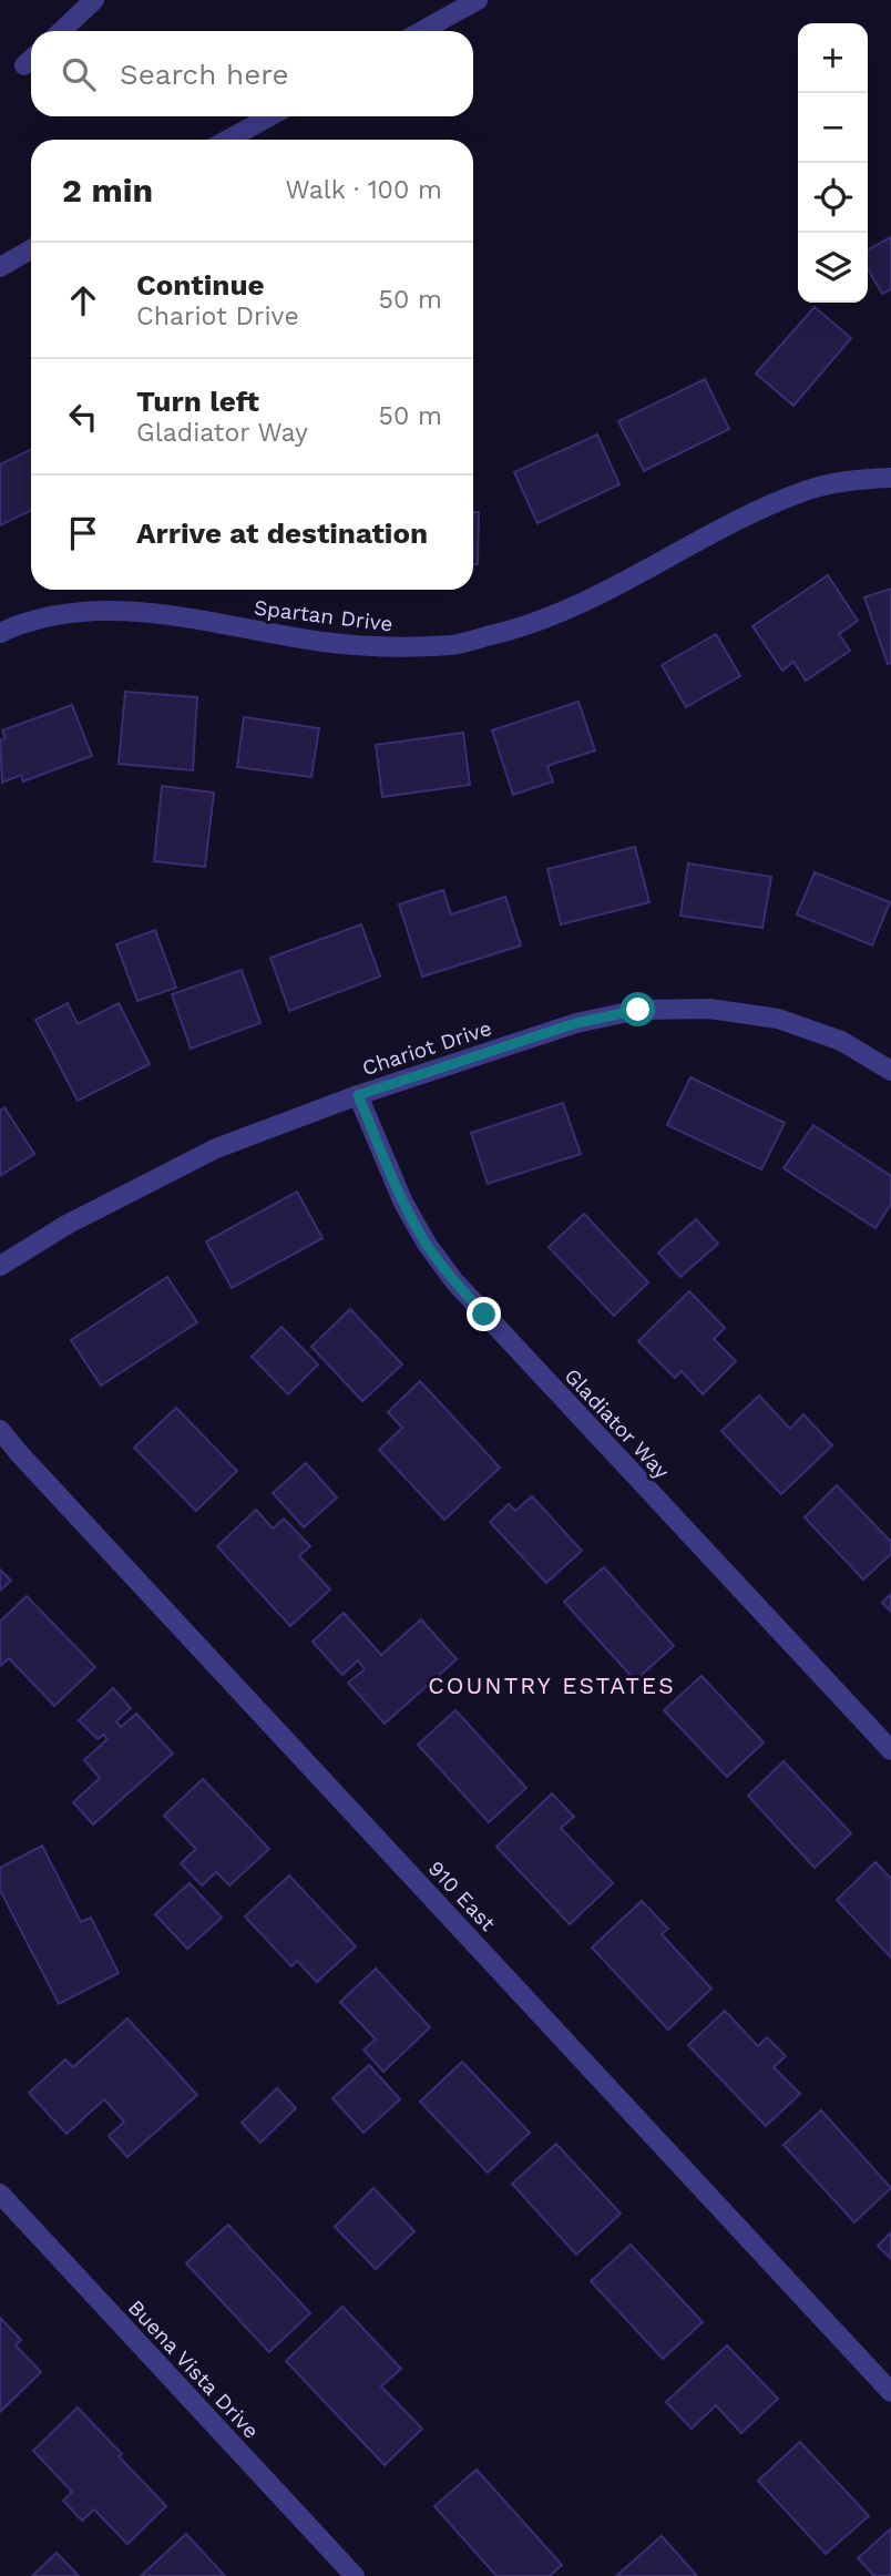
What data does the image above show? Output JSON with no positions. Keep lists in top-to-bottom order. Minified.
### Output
{"streets":{"street":["Spartan Drive","Chariot Drive","Gladiator Way","910 East","Buena Vista Drive"]},"crossings":[["Chariot Drive","Gladiator Way"]],"districts":["COUNTRY ESTATES"],"page":{"map_buttons":["+","−"],"search":"Search here","heading":["2 min","Walk · 100 m"],"list":[["Continue","Chariot Drive","50 m"],["Turn left","Gladiator Way","50 m"],"Arrive at destination"]}}
